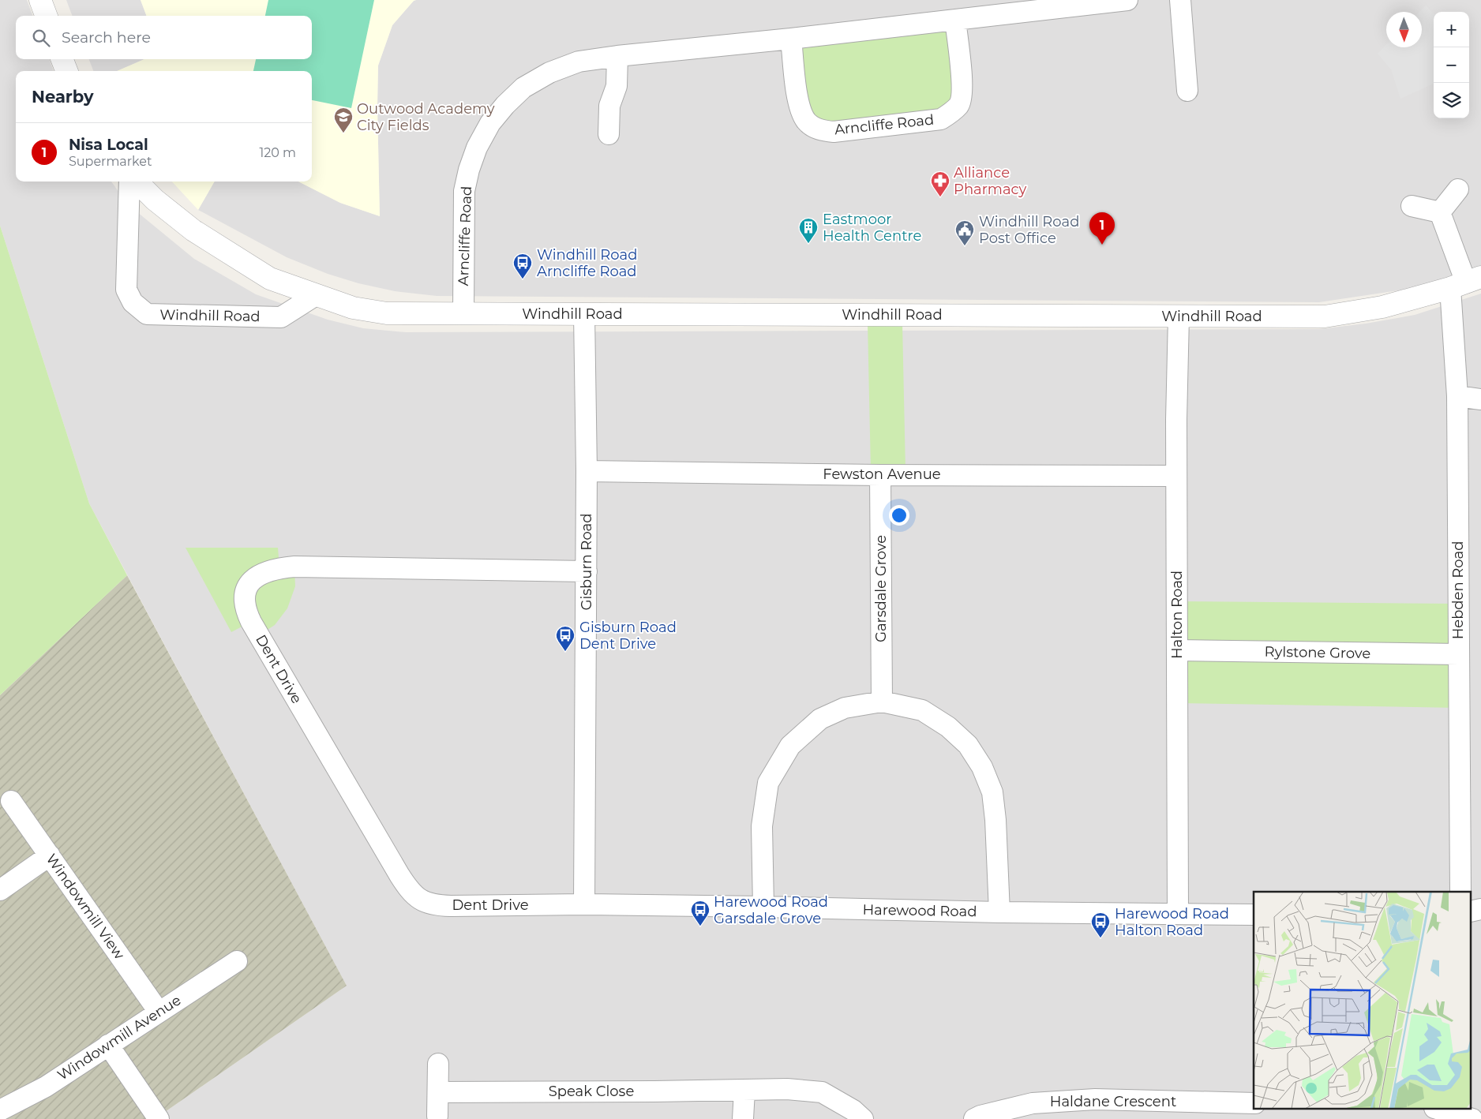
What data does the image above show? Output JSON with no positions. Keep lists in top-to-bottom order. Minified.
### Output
{"streets":{"street":["Arncliffe Road","Windhill Road","Fewston Avenue","Gisburn Road","Garsdale Grove","Hebden Road","Halton Road","Rylstone Grove","Dent Drive","Windowmill View","Harewood Road","Windowmill Avenue","Speak Close","Haldane Crescent"]},"crossings":[["Arncliffe Road","Windhill Road"],["Windhill Road","Gisburn Road"],["Windhill Road","Hebden Road"],["Windhill Road","Halton Road"],["Fewston Avenue","Gisburn Road"],["Fewston Avenue","Garsdale Grove"],["Fewston Avenue","Halton Road"],["Gisburn Road","Dent Drive"],["Gisburn Road","Harewood Road"],["Hebden Road","Rylstone Grove"],["Halton Road","Rylstone Grove"],["Halton Road","Harewood Road"],["Dent Drive","Harewood Road"],["Windowmill View","Windowmill Avenue"]],"places":{"school or university":["Outwood Academy City Fields"],"pharmacy":["Alliance Pharmacy"],"building":["Eastmoor Health Centre"],"public building":["Windhill Road Post Office"],"bus stop":["Windhill Road Arncliffe Road","Gisburn Road Dent Drive","Harewood Road Garsdale Grove","Harewood Road Halton Road"]},"north":"bottom","page":{"map_buttons":["+","−"],"search":"Search here","heading":"Nearby","list":[{"mark":"1","name":"Nisa Local","note":"Supermarket","value":"120 m"}],"pins":"1"}}
